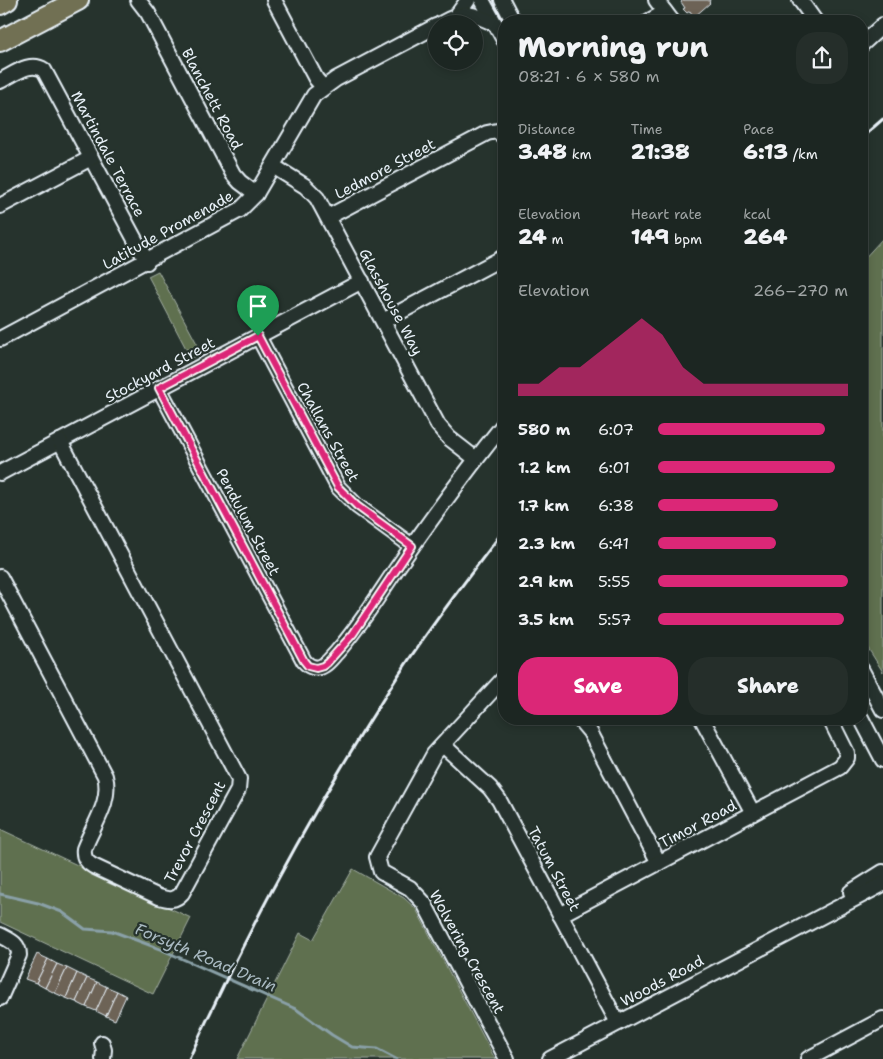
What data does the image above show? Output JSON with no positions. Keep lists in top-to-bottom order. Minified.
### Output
{"streets":{"street":["Blanchett Road","Martindale Terrace","Ledmore Street","Latitude Promenade","Glasshouse Way","Stockyard Street","Challans Street","Pendulum Street","Timor Road","Trevor Crescent","Tatum Street","Wolvering Crescent","Woods Road"]},"crossings":[["Blanchett Road","Latitude Promenade"],["Martindale Terrace","Latitude Promenade"],["Ledmore Street","Glasshouse Way"],["Latitude Promenade","Glasshouse Way"],["Glasshouse Way","Stockyard Street"],["Stockyard Street","Challans Street"],["Stockyard Street","Pendulum Street"],["Stockyard Street","Trevor Crescent"],["Challans Street","Pendulum Street"],["Timor Road","Tatum Street"],["Tatum Street","Wolvering Crescent"],["Tatum Street","Woods Road"]],"water":["Forsyth Road Drain"],"page":{"heading":["Morning run","08:21 · 6 × 580 m"],"stats":[["Distance","3.48 km"],["Time","21:38"],["Pace","6:13 /km"],["Elevation","24 m"],["Heart rate","149 bpm"],["kcal","264"]],"chart":["Elevation","266–270 m"],"list":[{"name":"580 m","note":"6:07"},{"name":"1.2 km","note":"6:01"},{"name":"1.7 km","note":"6:38"},{"name":"2.3 km","note":"6:41"},{"name":"2.9 km","note":"5:55"},{"name":"3.5 km","note":"5:57"}],"buttons":["Save","Share"]}}
